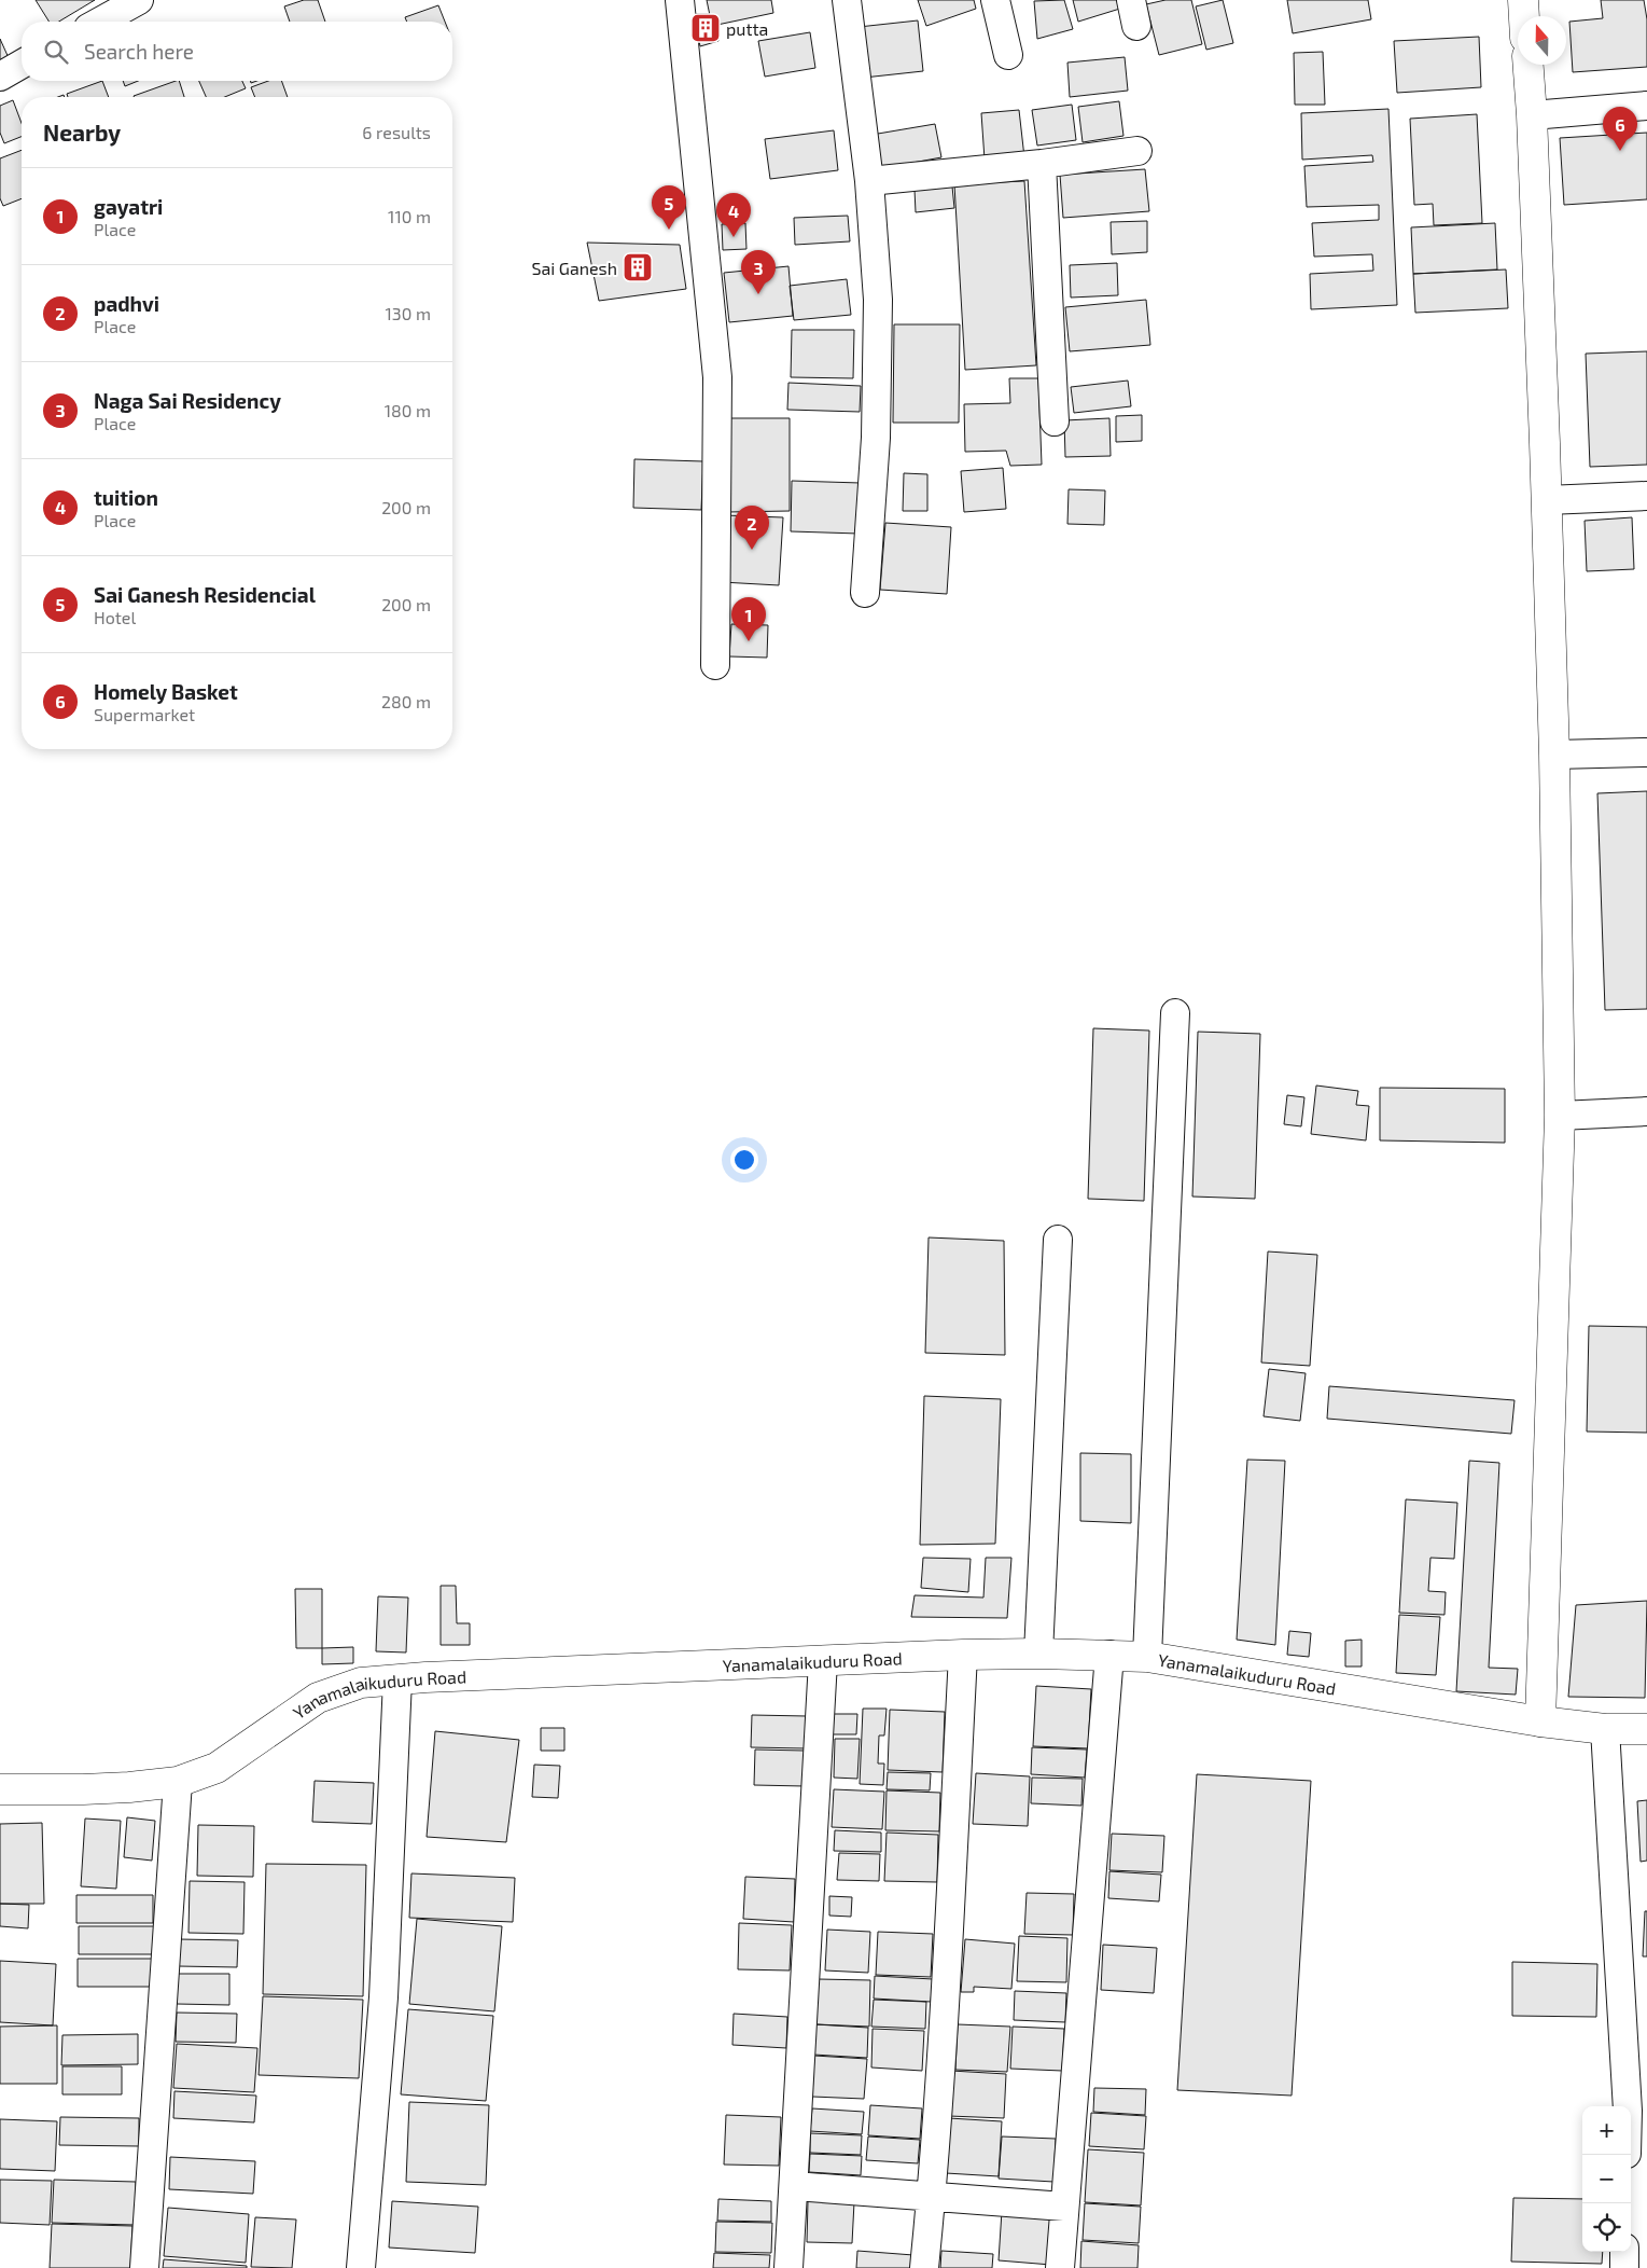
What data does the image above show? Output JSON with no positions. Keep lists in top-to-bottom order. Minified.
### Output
{"streets":{"street":["Yanamalaikuduru Road"]},"places":{"building":["putta","Sai Ganesh"]},"north":"top","page":{"search":"Search here","heading":["Nearby","6 results"],"pins":["6","5","4","3","2","1"],"list":[{"mark":"1","name":"gayatri","note":"Place","value":"110 m"},{"mark":"2","name":"padhvi","note":"Place","value":"130 m"},{"mark":"3","name":"Naga Sai Residency","note":"Place","value":"180 m"},{"mark":"4","name":"tuition","note":"Place","value":"200 m"},{"mark":"5","name":"Sai Ganesh Residencial","note":"Hotel","value":"200 m"},{"mark":"6","name":"Homely Basket","note":"Supermarket","value":"280 m"}],"map_buttons":["+","−"]}}
